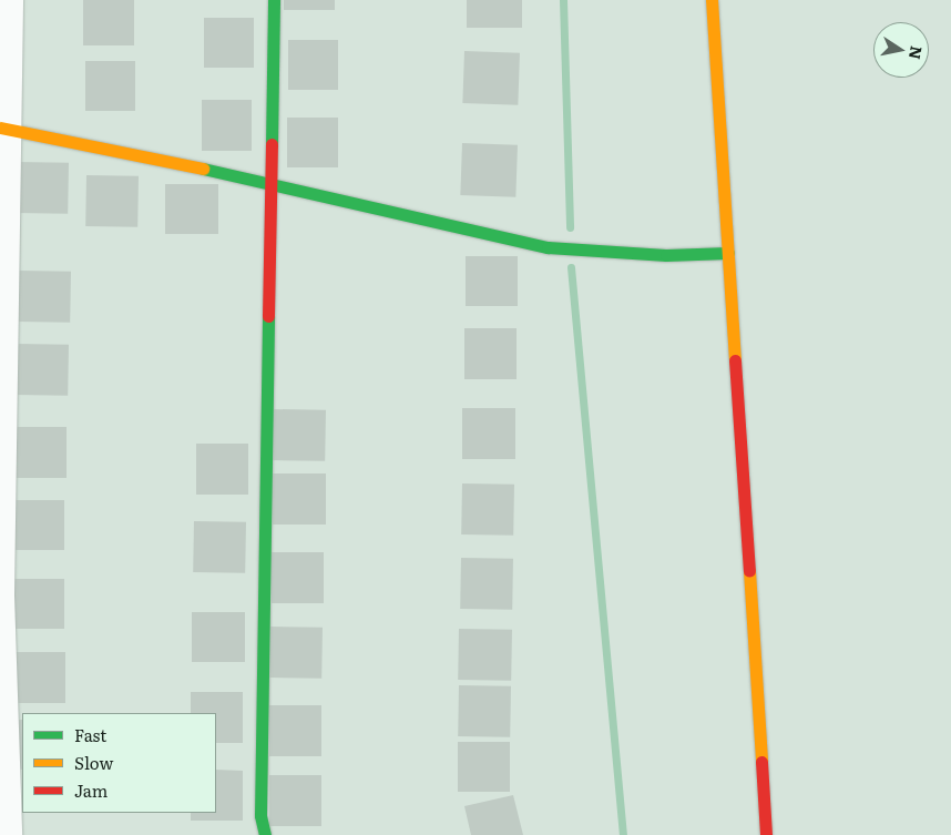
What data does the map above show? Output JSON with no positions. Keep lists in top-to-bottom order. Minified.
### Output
{"legend":["Fast","Slow","Jam"],"north":"right"}
